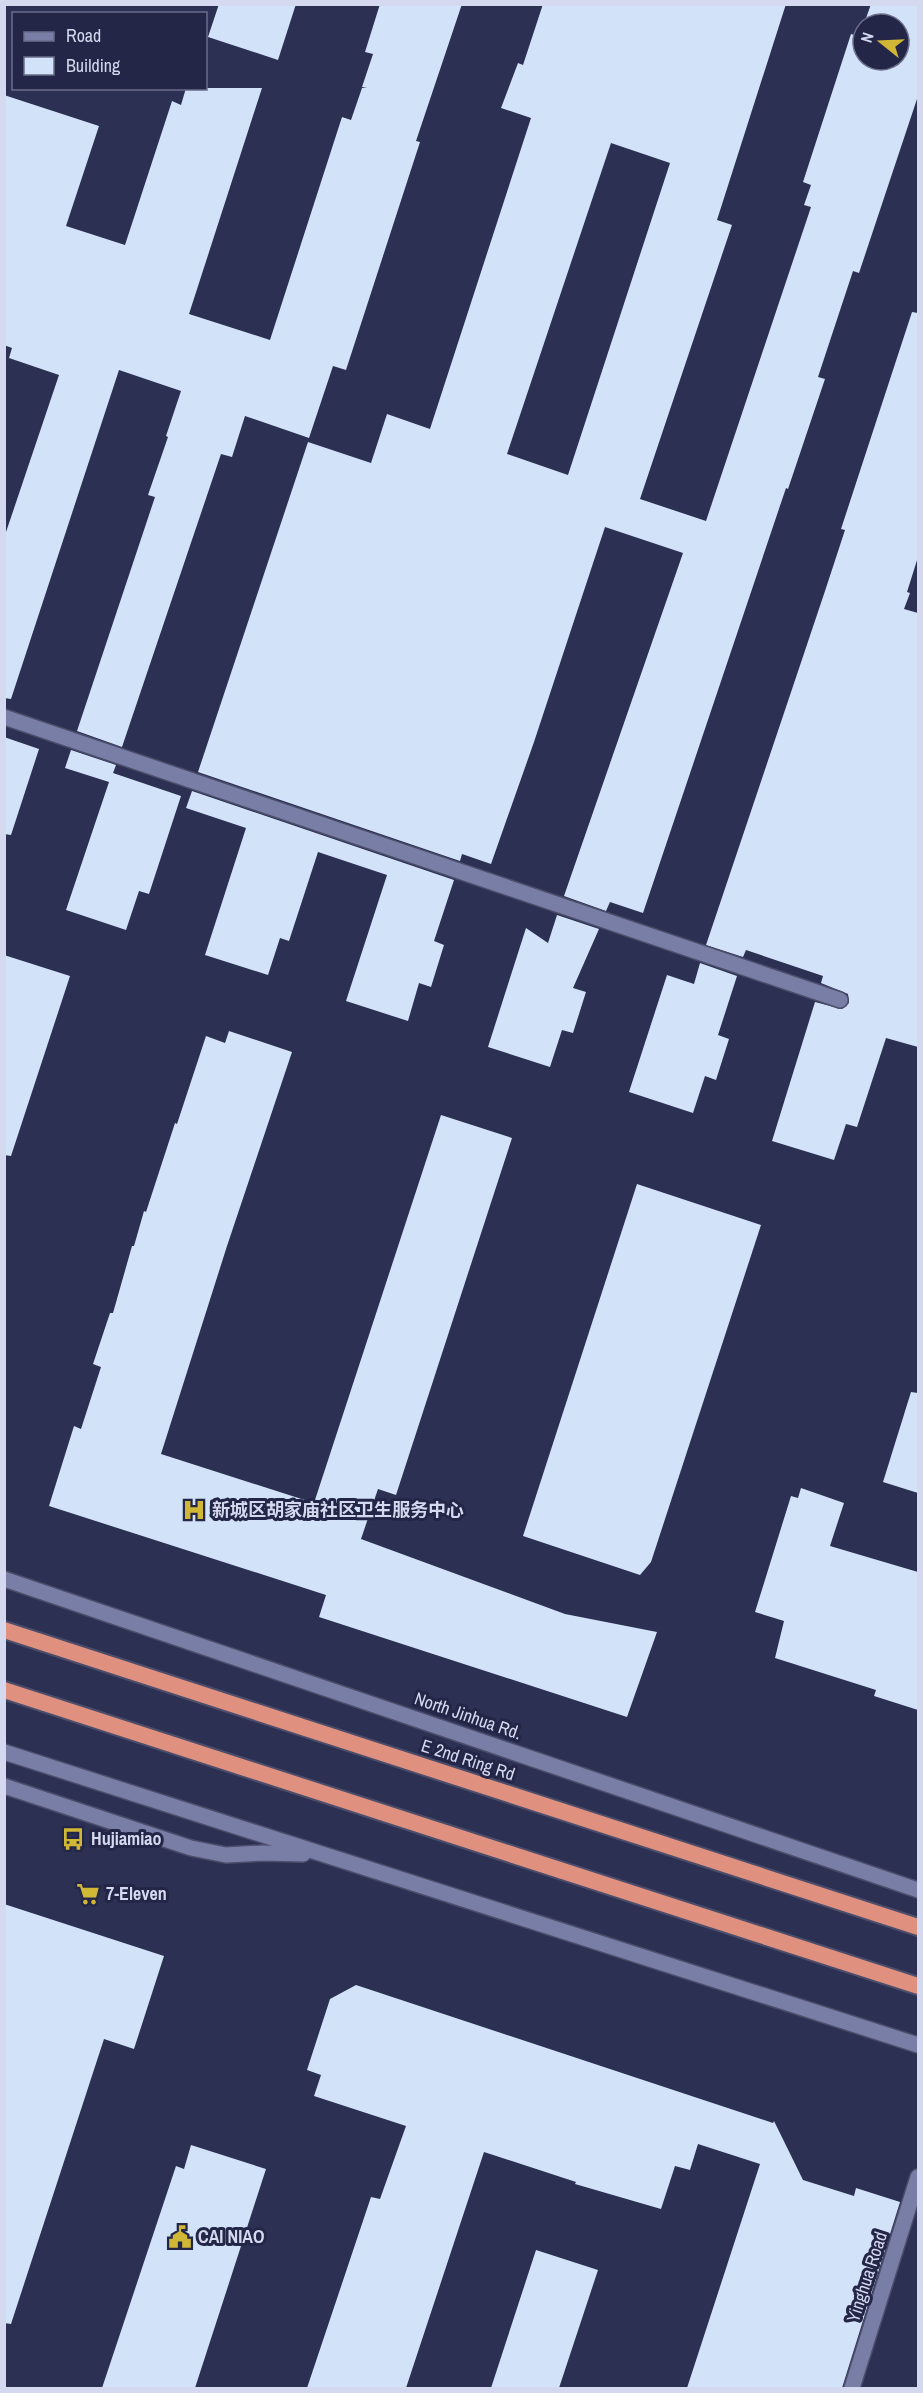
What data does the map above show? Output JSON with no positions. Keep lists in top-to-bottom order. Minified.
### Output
{"streets":{"highway":["E 2nd Ring Rd"],"main road":["North Jinhua Rd.","Yinghua Road"]},"places":{"hospital":["新城区胡家庙社区卫生服务中心"],"bus stop":["Hujiamiao"],"supermarket":["7-Eleven"],"public building":["CAI NIAO"]},"legend":["Road","Building"],"north":"left"}
